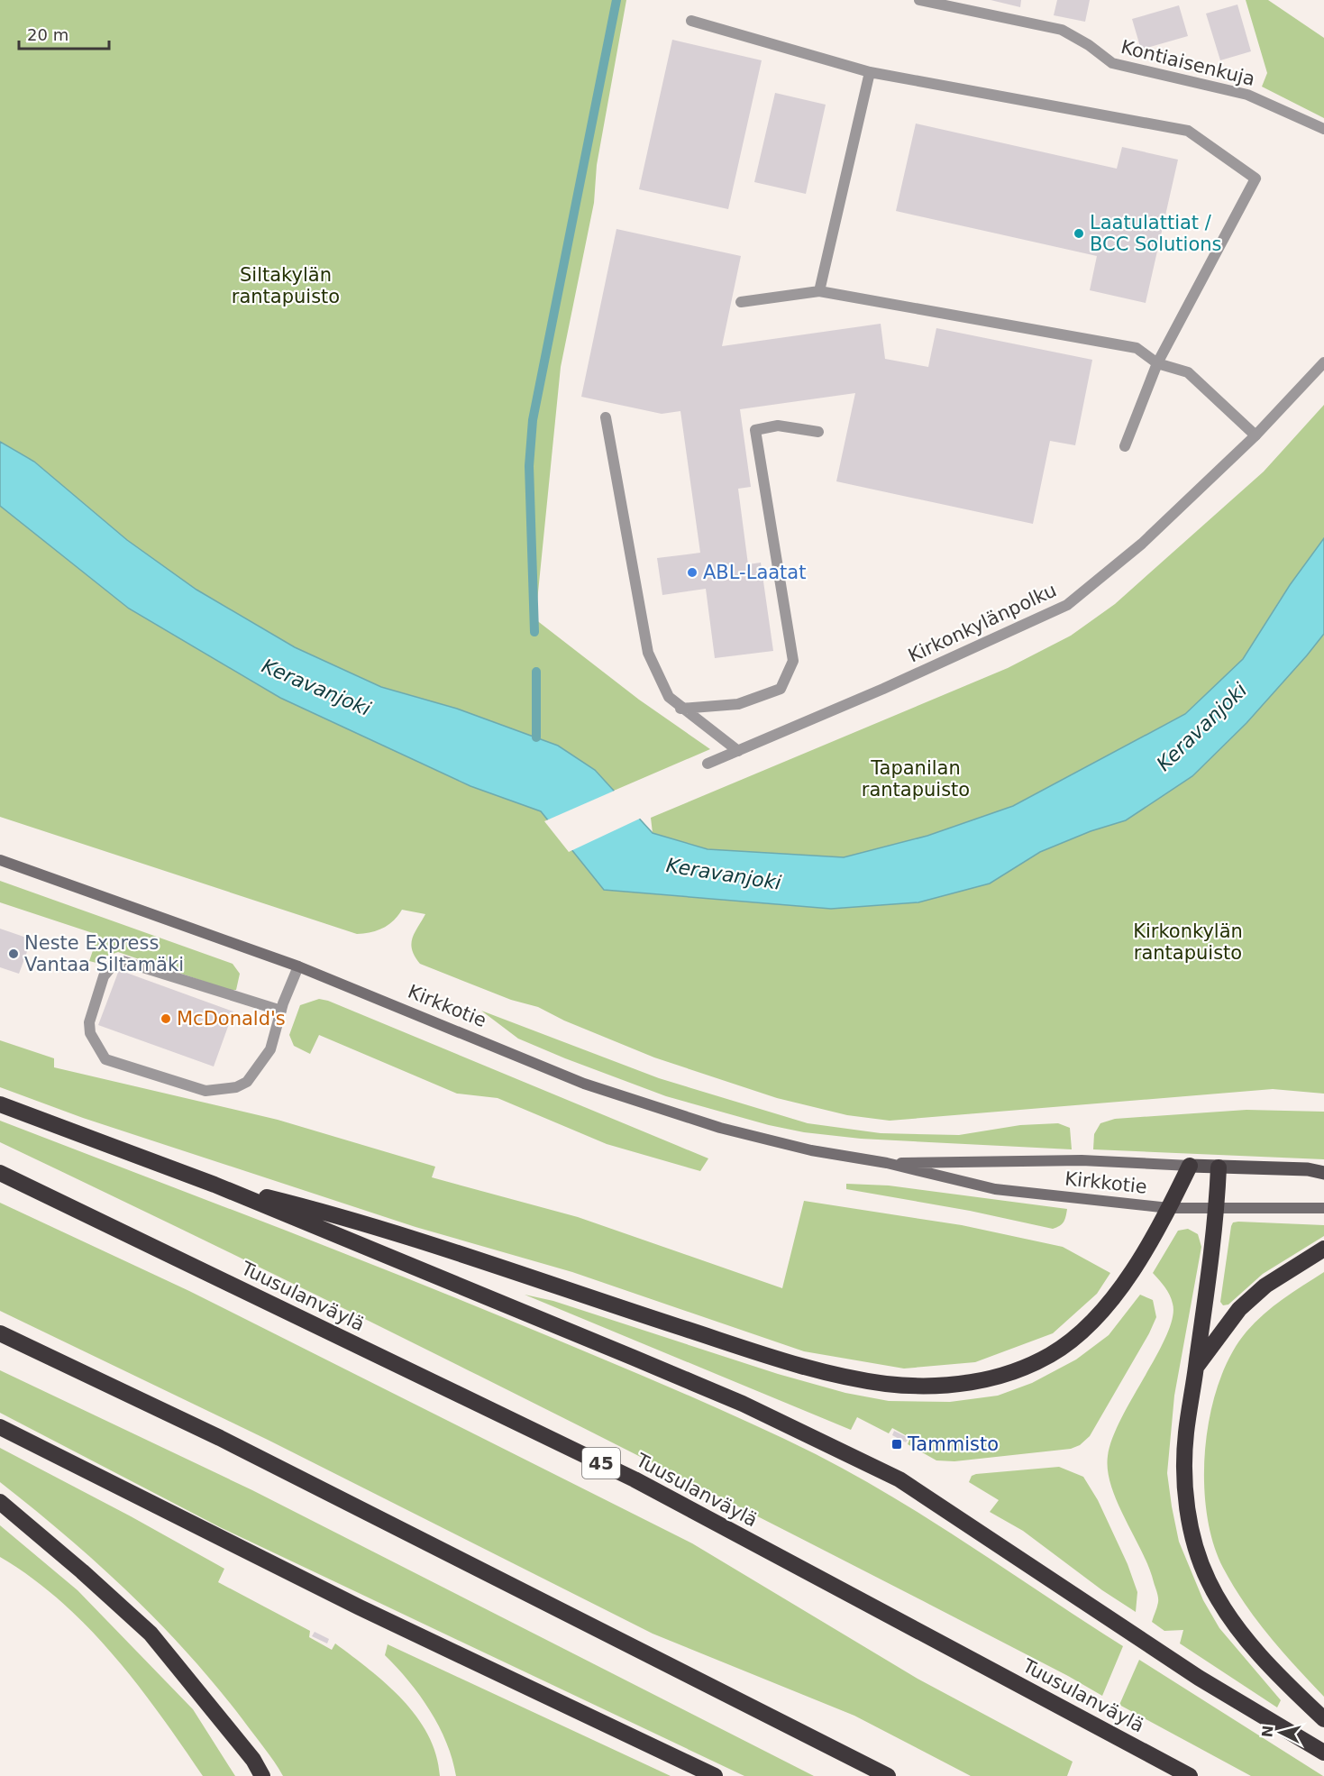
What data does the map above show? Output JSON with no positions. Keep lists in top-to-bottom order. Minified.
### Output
{"streets":{"highway":["Tuusulanväylä","45"],"main road":["Kirkkotie"],"street":["Kontiaisenkuja","Kirkonkylänpolku"]},"water":["Keravanjoki"],"parks":["Siltakylän rantapuisto","Tapanilan rantapuisto","Kirkonkylän rantapuisto"],"places":{"other":["Laatulattiat / BCC Solutions","ABL-Laatat","Neste Express Vantaa Siltamäki","McDonald's"],"transit":["Tammisto"]},"scale_bar":"20 m","north":"left"}
